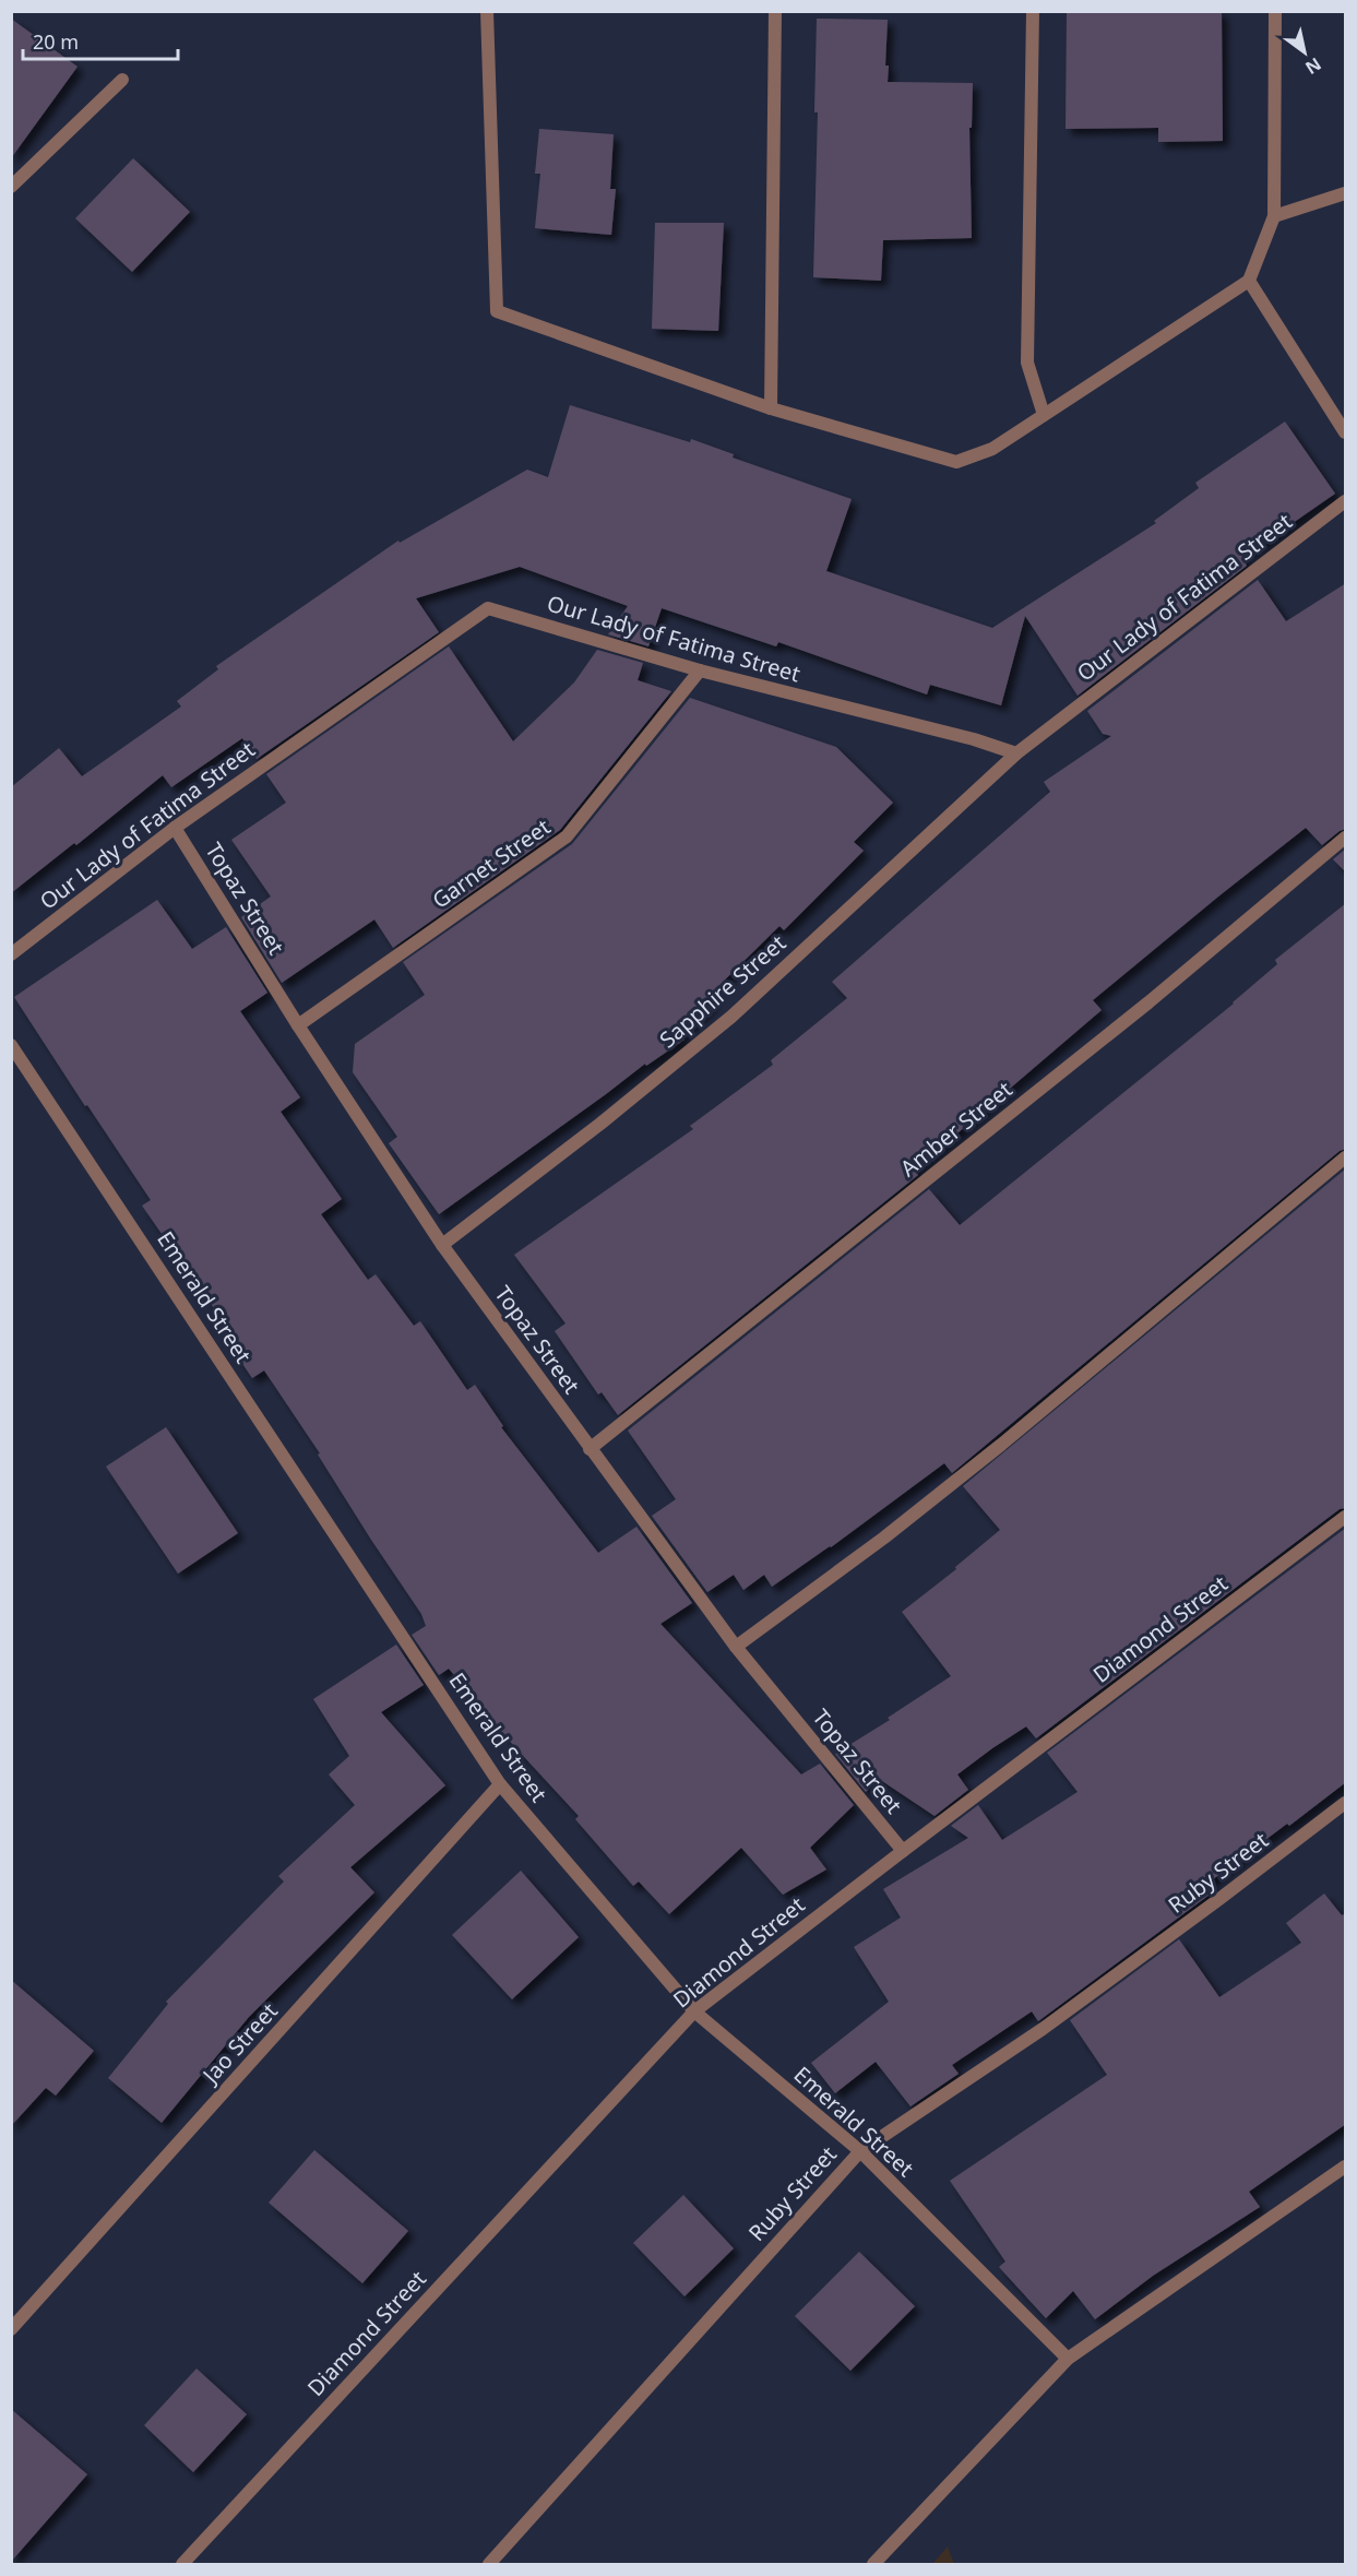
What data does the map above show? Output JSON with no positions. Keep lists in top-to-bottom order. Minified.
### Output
{"streets":{"street":["Our Lady of Fatima Street","Garnet Street","Topaz Street","Sapphire Street","Amber Street","Emerald Street","Diamond Street","Ruby Street","Jao Street"]},"crossings":[["Our Lady of Fatima Street","Garnet Street"],["Our Lady of Fatima Street","Topaz Street"],["Our Lady of Fatima Street","Sapphire Street"],["Garnet Street","Topaz Street"],["Topaz Street","Sapphire Street"],["Topaz Street","Amber Street"],["Topaz Street","Diamond Street"],["Emerald Street","Diamond Street"],["Emerald Street","Ruby Street"],["Emerald Street","Jao Street"]],"scale_bar":"20 m","north":"bottom right"}
